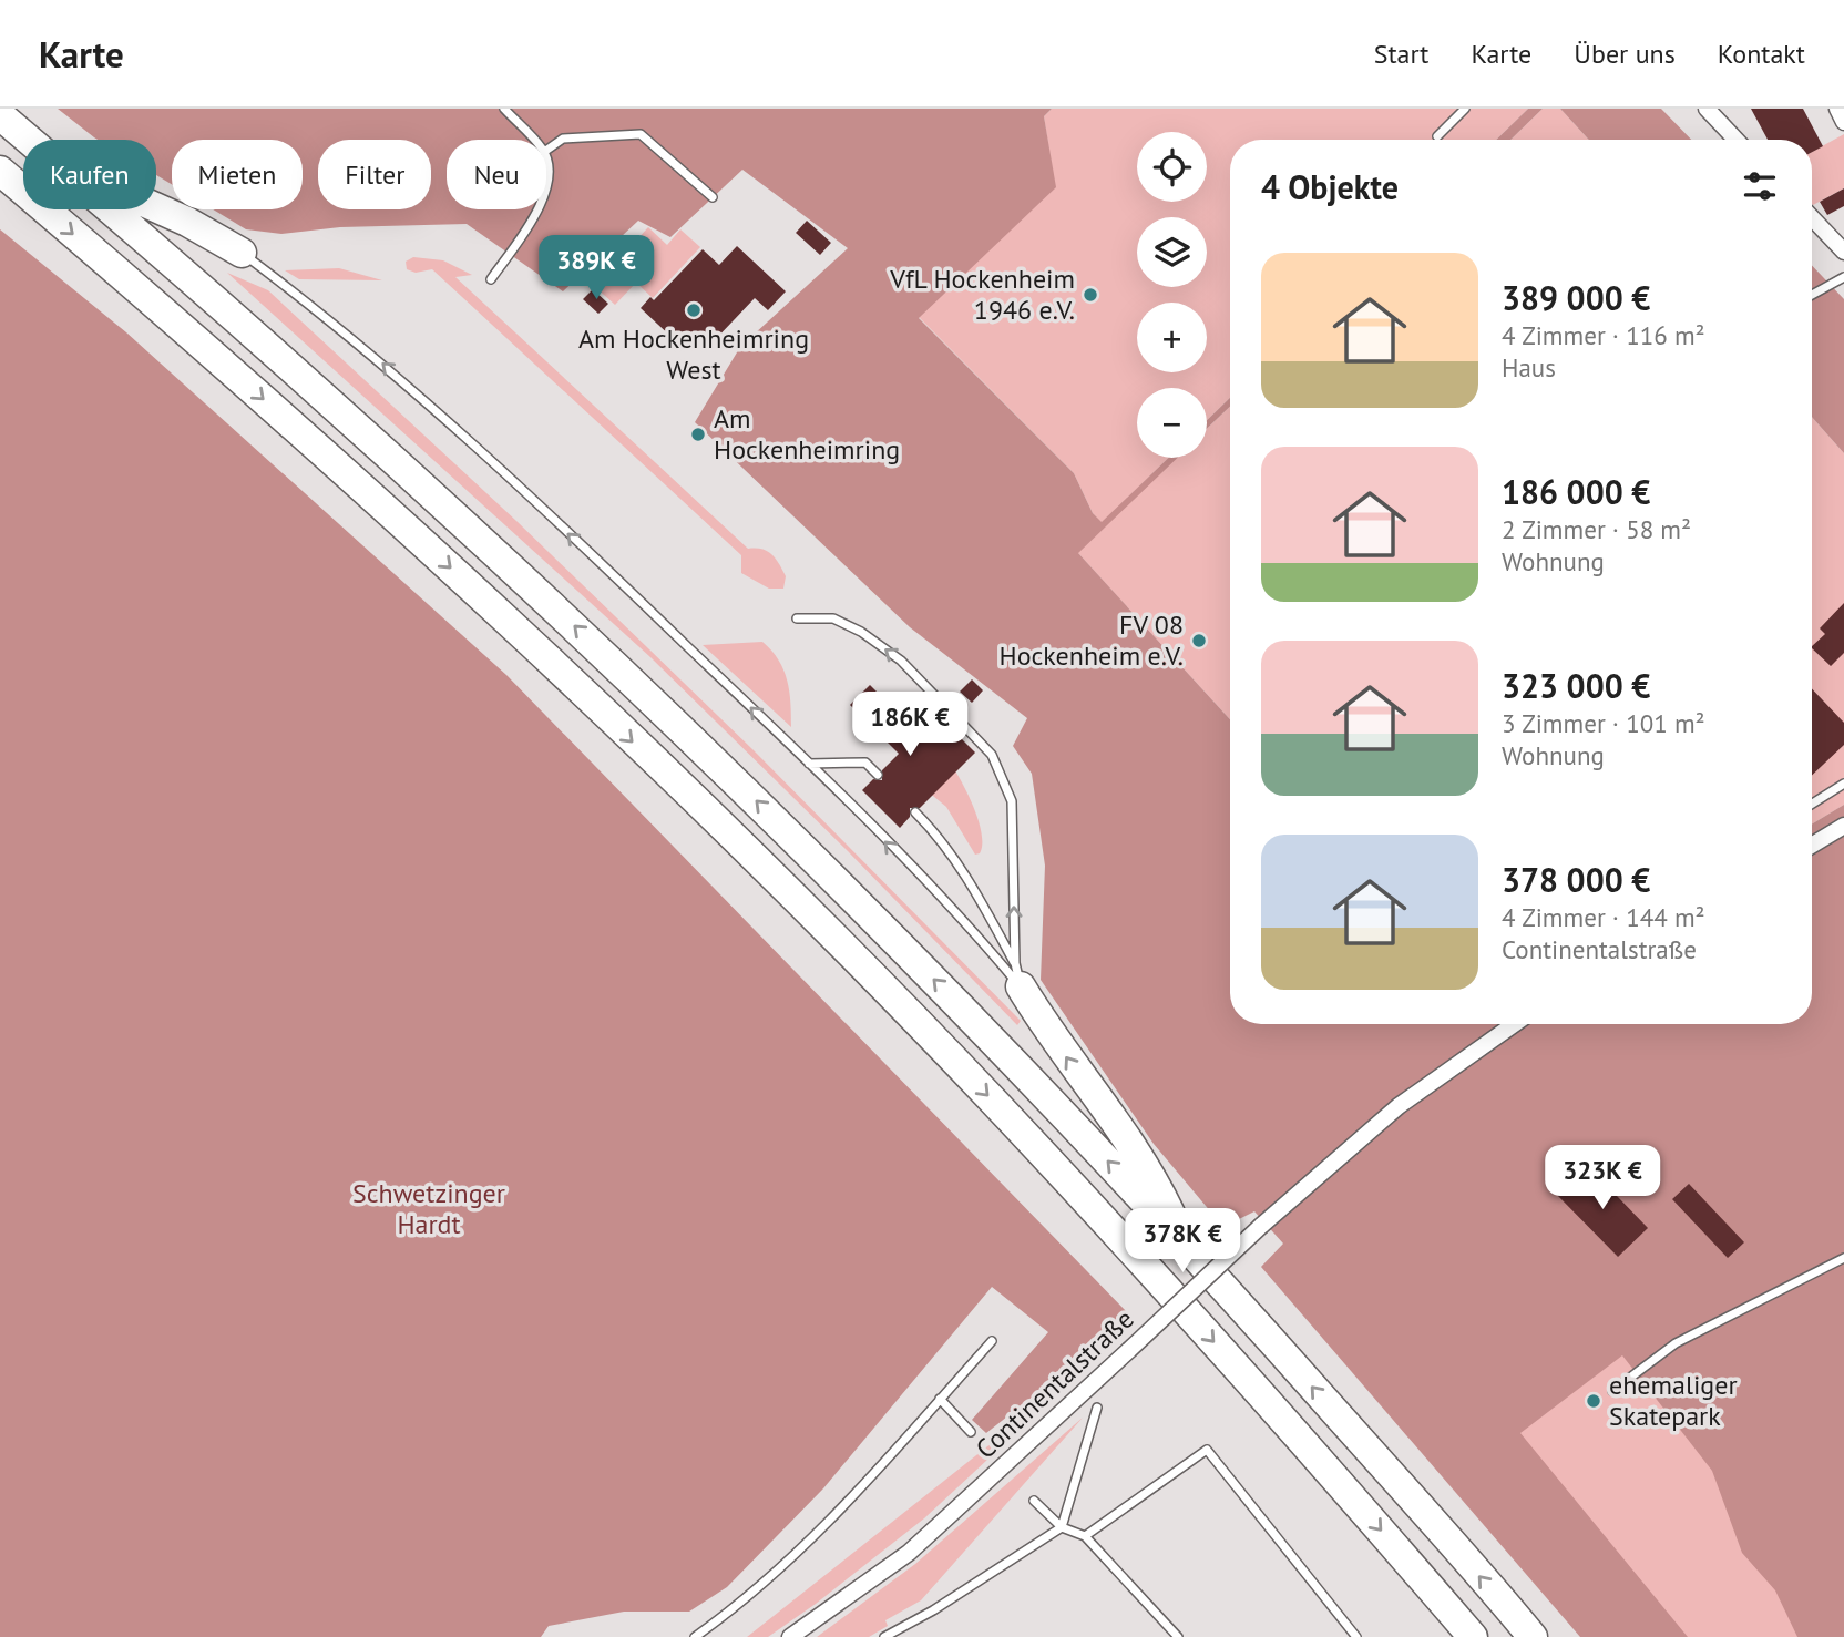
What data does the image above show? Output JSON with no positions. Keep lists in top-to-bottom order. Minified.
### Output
{"streets":{"street":["Continentalstraße"]},"parks":["Schwetzinger Hardt"],"places":["VfL Hockenheim 1946 e.V.","Am Hockenheimring West","Am Hockenheimring","FV 08 Hockenheim e.V.","ehemaliger Skatepark"],"page":{"header":"Karte","nav":["Start","Karte","Über uns","Kontakt"],"map_buttons":["+","−"],"chip":["Kaufen","Mieten","Filter","Neu"],"heading":"4 Objekte","list":[{"name":"389 000 €","note":"4 Zimmer · 116 m² · Haus"},{"name":"186 000 €","note":"2 Zimmer · 58 m² · Wohnung"},{"name":"323 000 €","note":"3 Zimmer · 101 m² · Wohnung"},{"name":"378 000 €","note":"4 Zimmer · 144 m² · Continentalstraße"}],"price":["389K €","186K €","323K €","378K €"]}}
